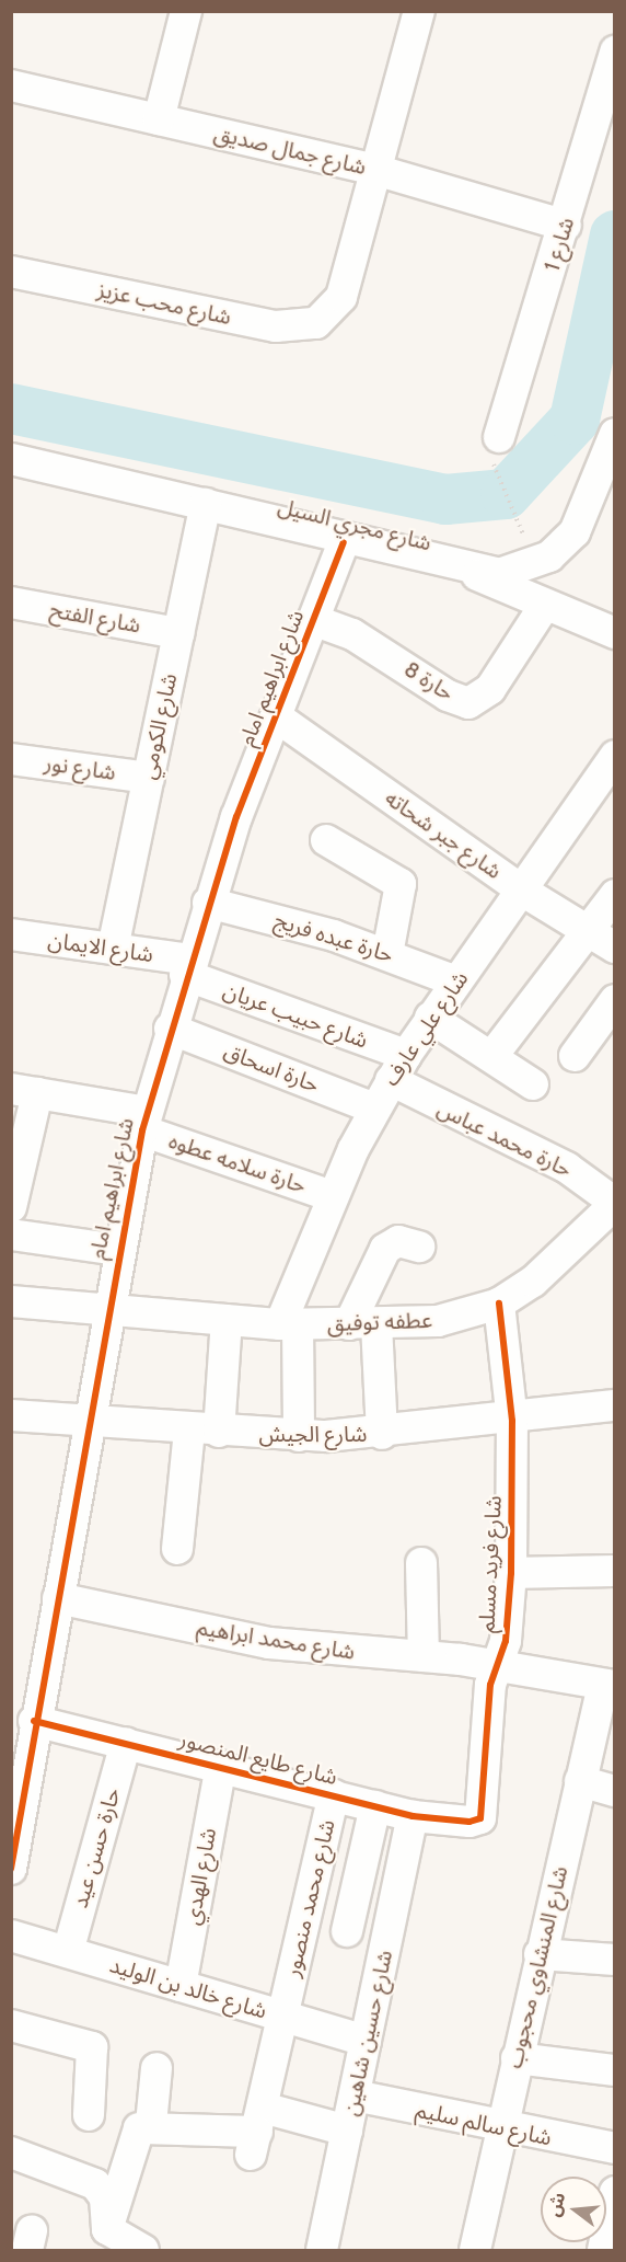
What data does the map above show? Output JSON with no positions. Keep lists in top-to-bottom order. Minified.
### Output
{"streets":{"street":["شارع جمال صديق","شارع 1","شارع محب عزيز","شارع مجري السيل","شارع الفتح","شارع ابراهيم امام","حارة 8","شارع الكومي","شارع نور","شارع جبر شحاته","حارة عبده فريج","شارع الايمان","شارع حبيب عريان","شارع علي عارف","حارة اسحاق","حارة محمد عباس","حارة سلامه عطوه","عطفه توفيق","شارع الجيش","شارع فريد مسلم","شارع محمد ابراهيم","شارع طايع المنصور","حارة حسن عيد","شارع الهدي","شارع محمد منصور","شارع المنشاوي محجوب","شارع خالد بن الوليد","شارع حسين شاهين","شارع سالم سليم"]},"crossings":[["شارع جمال صديق","شارع 1"],["شارع جمال صديق","شارع محب عزيز"],["شارع مجري السيل","شارع ابراهيم امام"],["شارع مجري السيل","شارع الكومي"],["شارع الفتح","شارع الكومي"],["شارع ابراهيم امام","حارة 8"],["شارع ابراهيم امام","شارع جبر شحاته"],["شارع ابراهيم امام","حارة عبده فريج"],["شارع ابراهيم امام","شارع الايمان"],["شارع ابراهيم امام","شارع حبيب عريان"],["شارع ابراهيم امام","حارة اسحاق"],["شارع ابراهيم امام","حارة سلامه عطوه"],["شارع ابراهيم امام","عطفه توفيق"],["شارع ابراهيم امام","شارع الجيش"],["شارع ابراهيم امام","شارع محمد ابراهيم"],["شارع ابراهيم امام","شارع طايع المنصور"],["شارع الكومي","شارع نور"],["شارع الكومي","شارع الايمان"],["شارع جبر شحاته","شارع علي عارف"],["حارة عبده فريج","شارع علي عارف"],["شارع الايمان","شارع حبيب عريان"],["شارع حبيب عريان","شارع علي عارف"],["شارع حبيب عريان","حارة محمد عباس"],["شارع علي عارف","حارة اسحاق"],["شارع علي عارف","حارة محمد عباس"],["شارع علي عارف","حارة سلامه عطوه"],["شارع علي عارف","عطفه توفيق"],["شارع علي عارف","شارع الجيش"],["حارة محمد عباس","عطفه توفيق"],["عطفه توفيق","شارع فريد مسلم"],["شارع الجيش","شارع فريد مسلم"],["شارع فريد مسلم","شارع محمد ابراهيم"],["شارع فريد مسلم","شارع طايع المنصور"],["شارع محمد ابراهيم","شارع المنشاوي محجوب"],["شارع طايع المنصور","حارة حسن عيد"],["شارع طايع المنصور","شارع الهدي"],["شارع طايع المنصور","شارع محمد منصور"],["شارع طايع المنصور","شارع حسين شاهين"],["حارة حسن عيد","شارع خالد بن الوليد"],["شارع الهدي","شارع خالد بن الوليد"],["شارع محمد منصور","شارع خالد بن الوليد"],["شارع المنشاوي محجوب","شارع سالم سليم"],["شارع خالد بن الوليد","شارع حسين شاهين"],["شارع حسين شاهين","شارع سالم سليم"]],"north":"left"}
